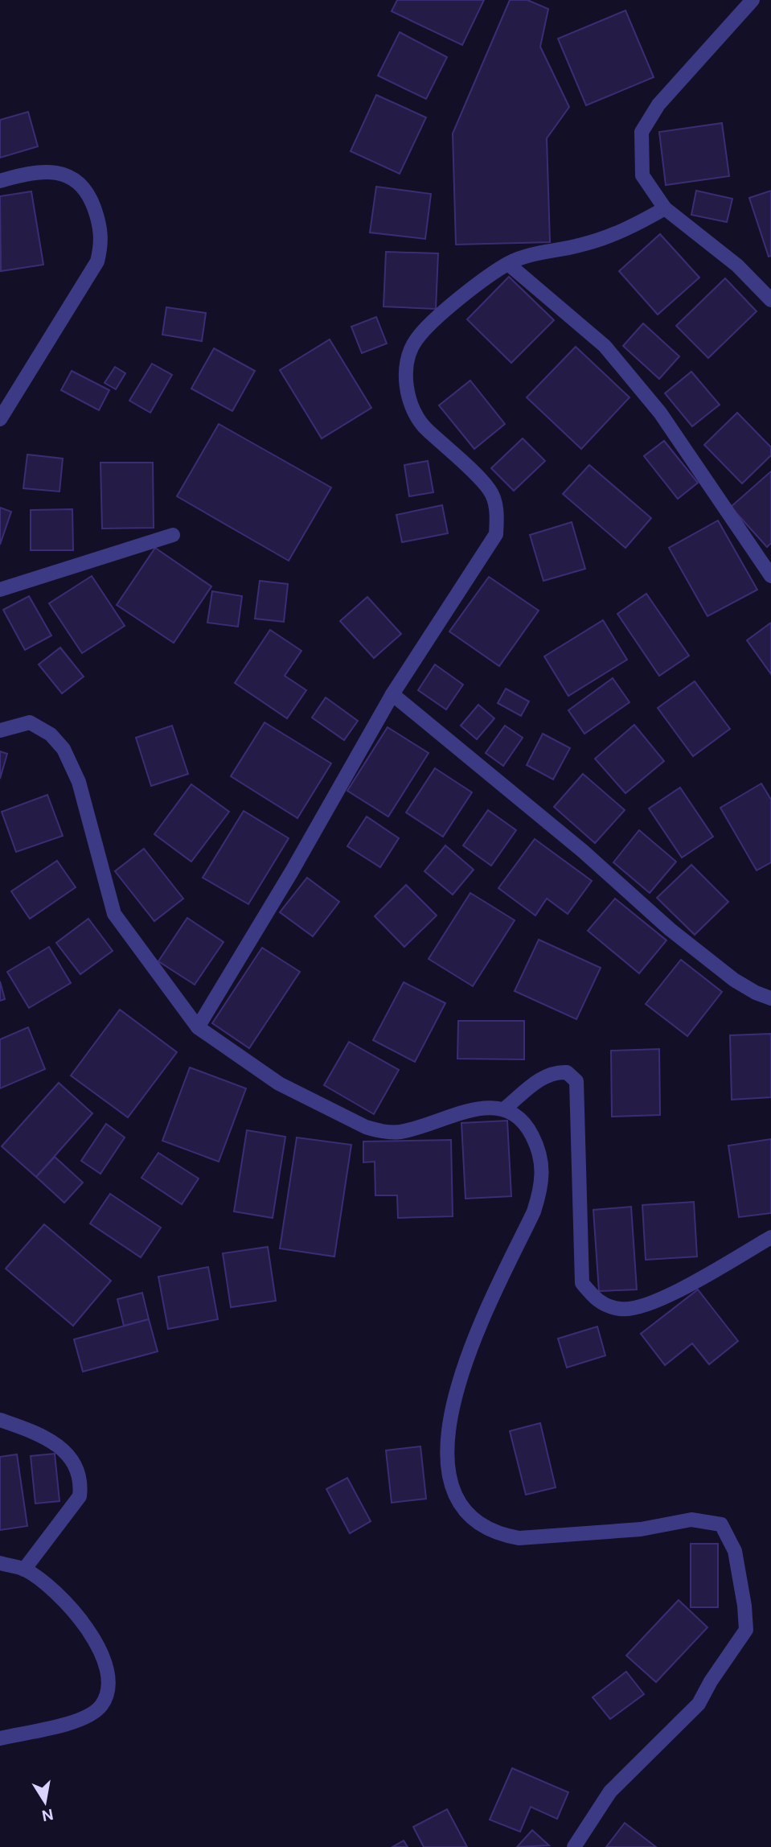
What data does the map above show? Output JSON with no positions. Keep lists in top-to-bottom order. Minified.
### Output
{"north":"bottom"}
